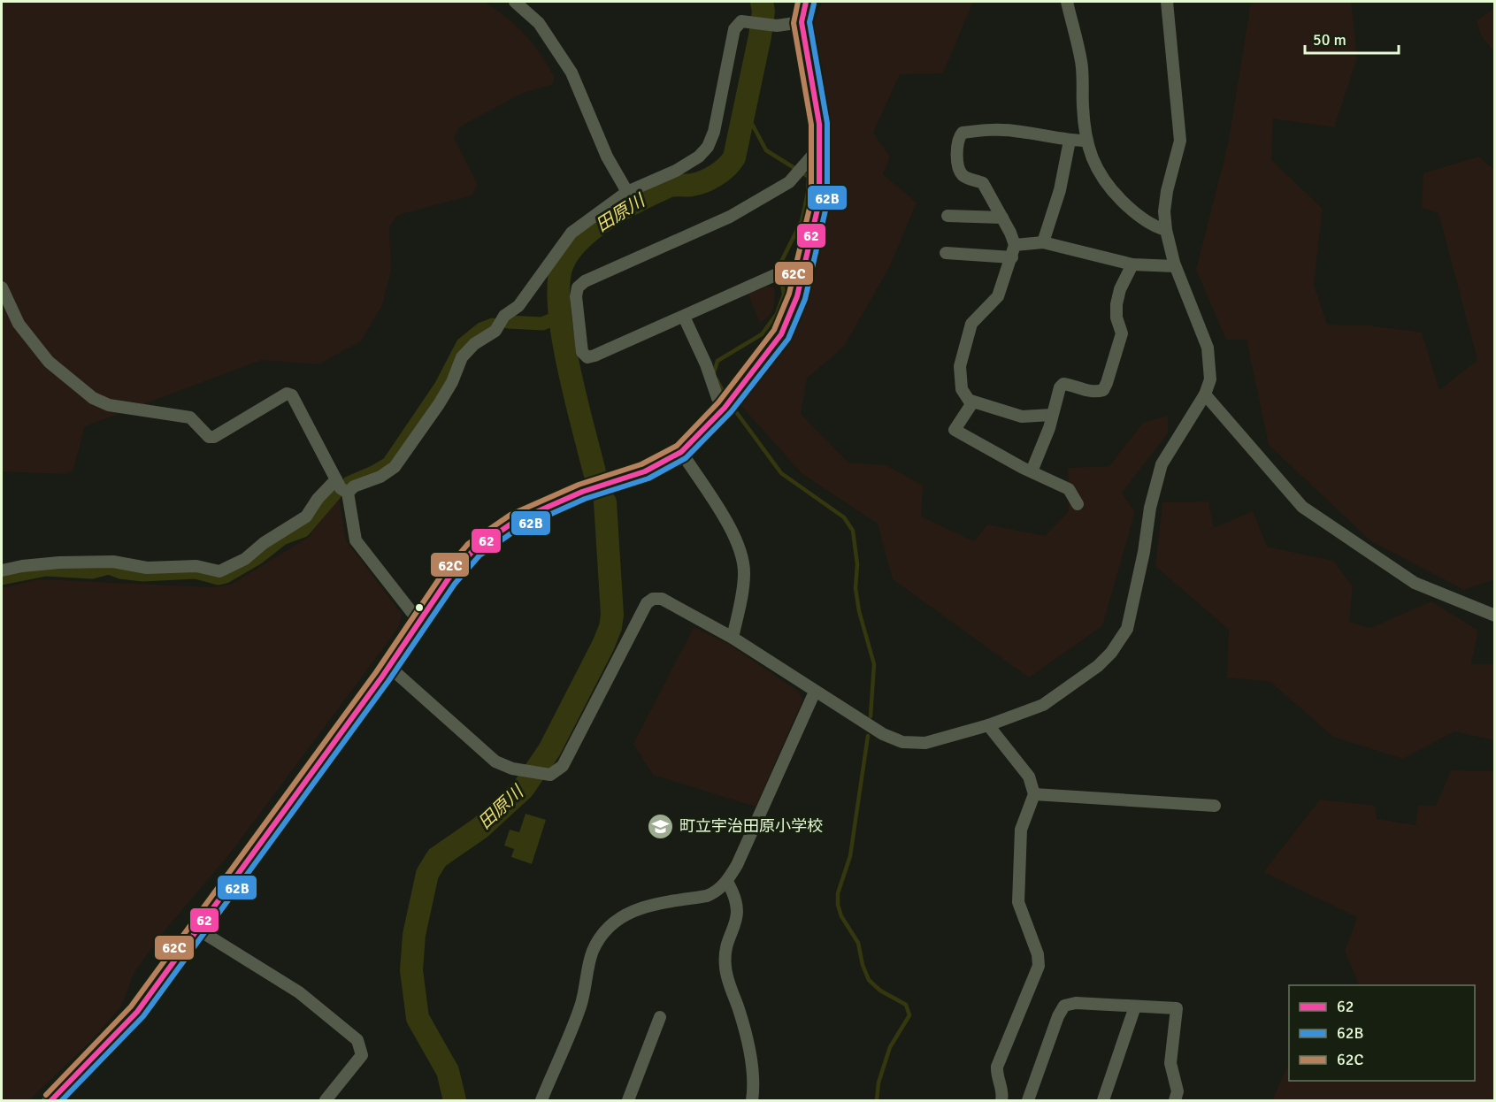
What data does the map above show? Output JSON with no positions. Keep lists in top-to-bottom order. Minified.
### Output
{"water":["田原川"],"places":{"school or university":["町立宇治田原小学校"]},"lines":["transit line 62","transit line 62C","transit line 62B"],"legend":["62","62B","62C"],"scale_bar":"50 m"}
